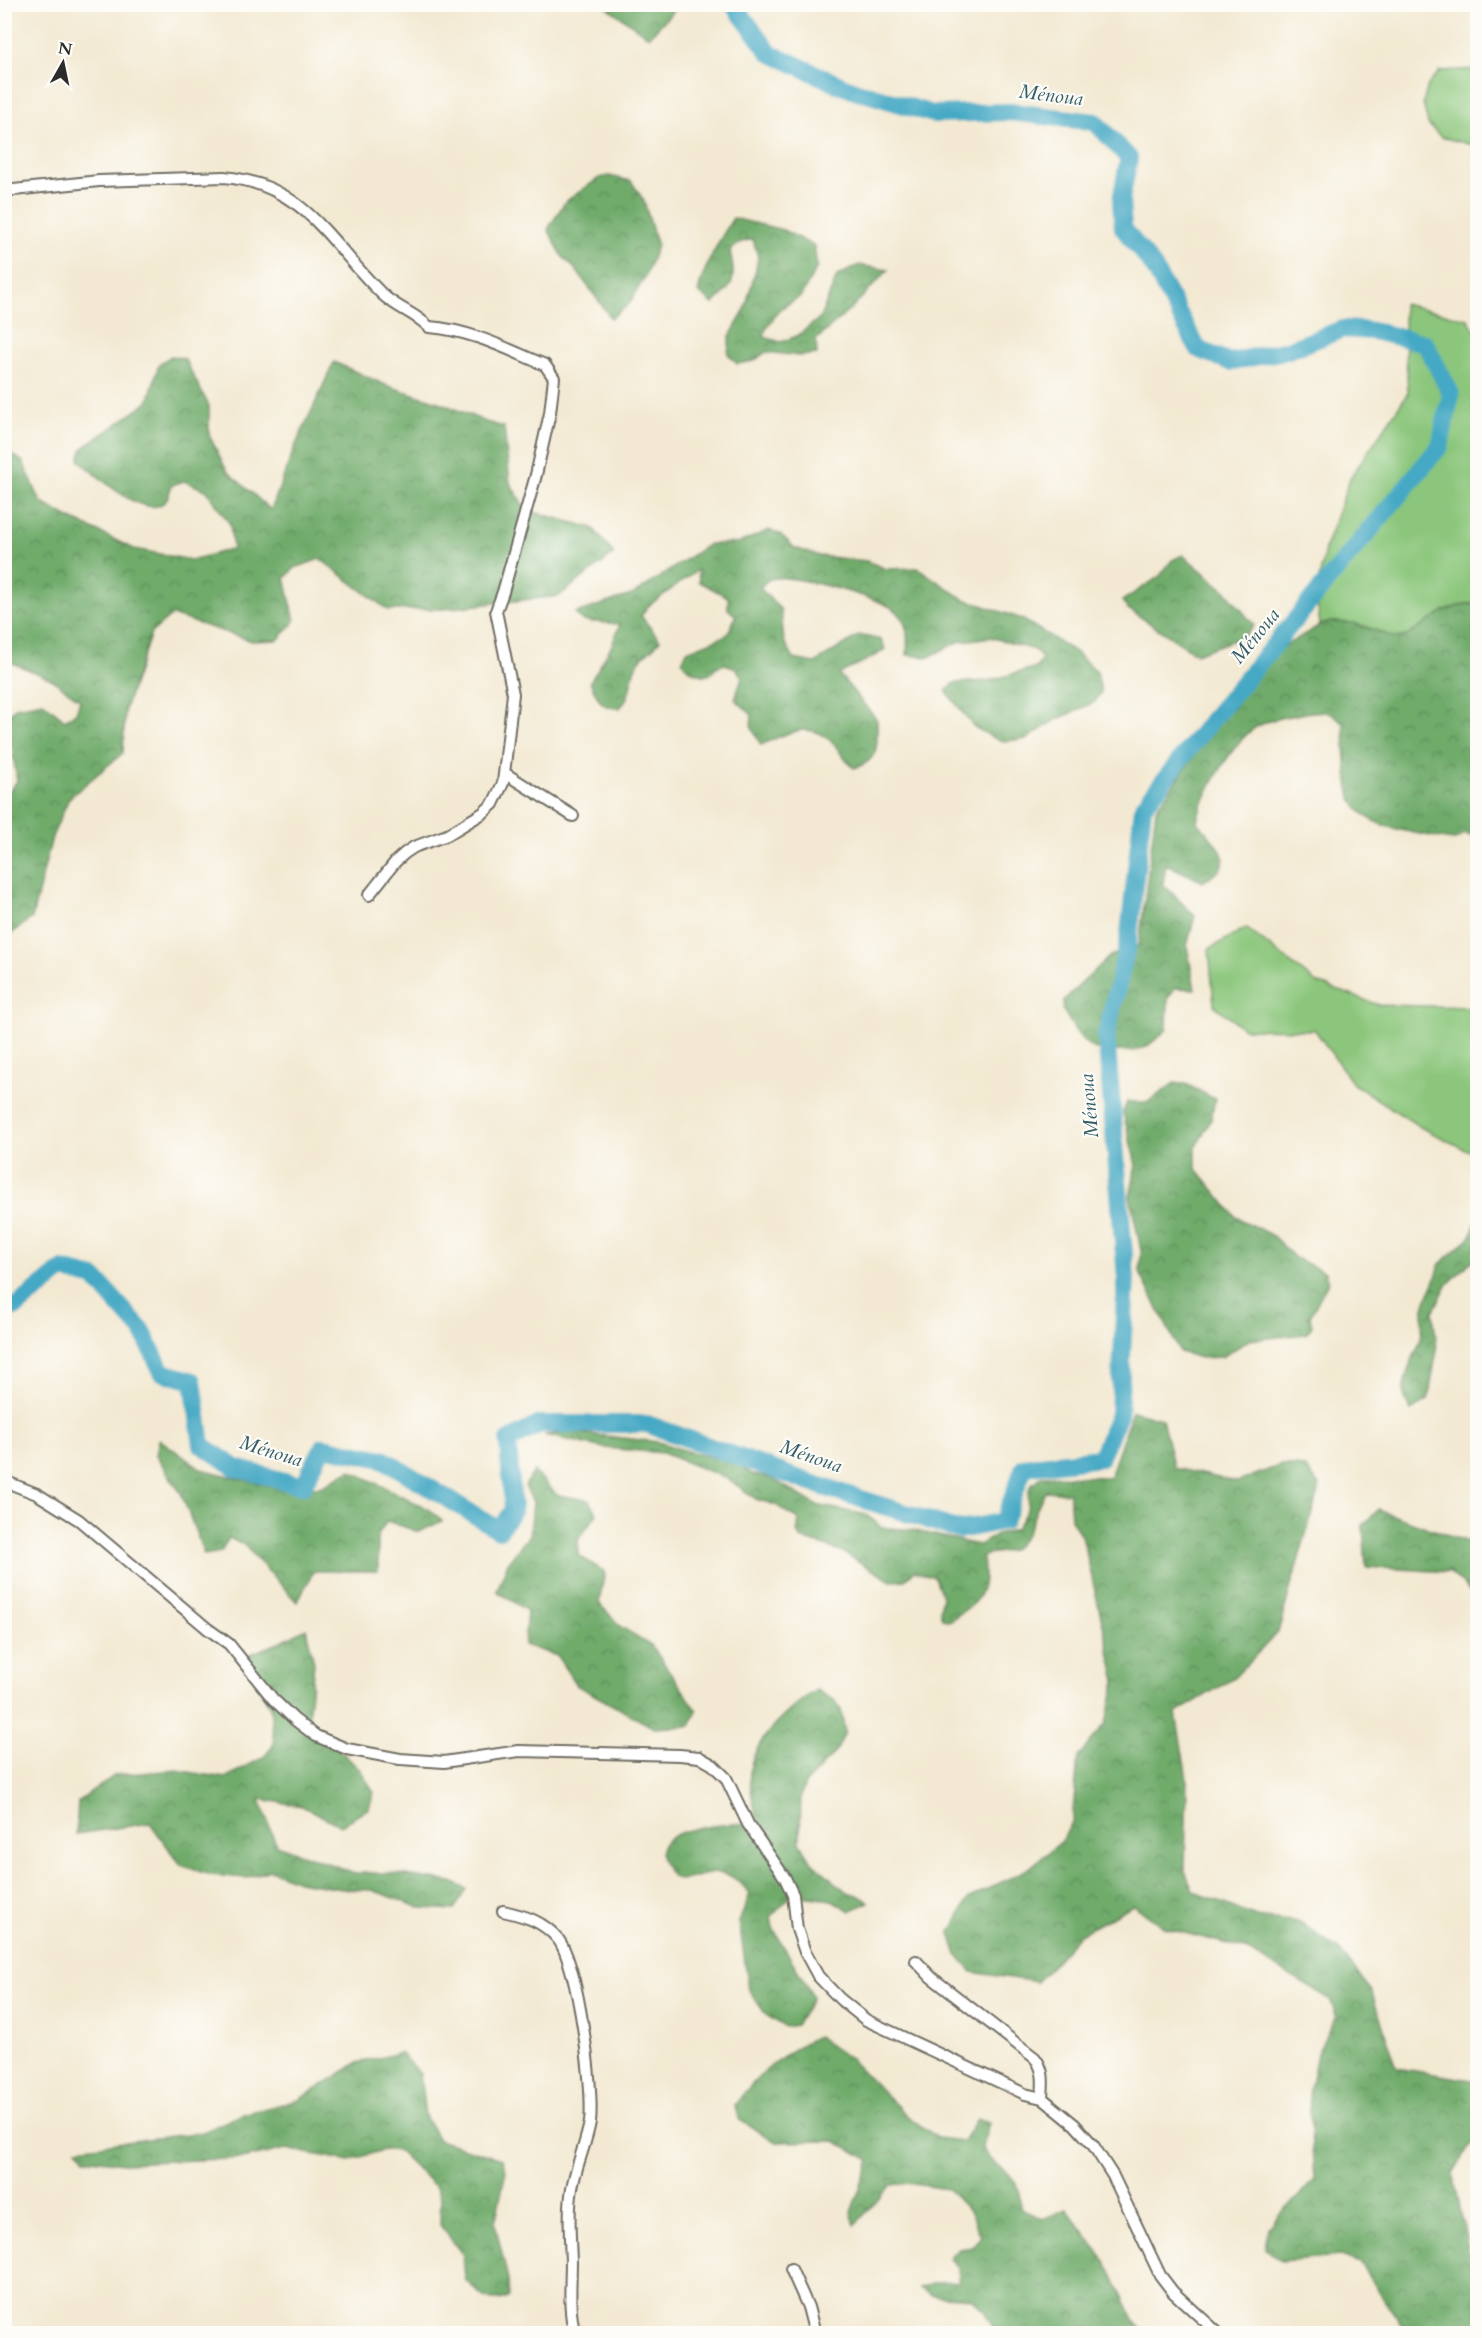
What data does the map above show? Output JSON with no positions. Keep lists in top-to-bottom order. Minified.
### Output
{"water":["Ménoua"],"north":"top"}
